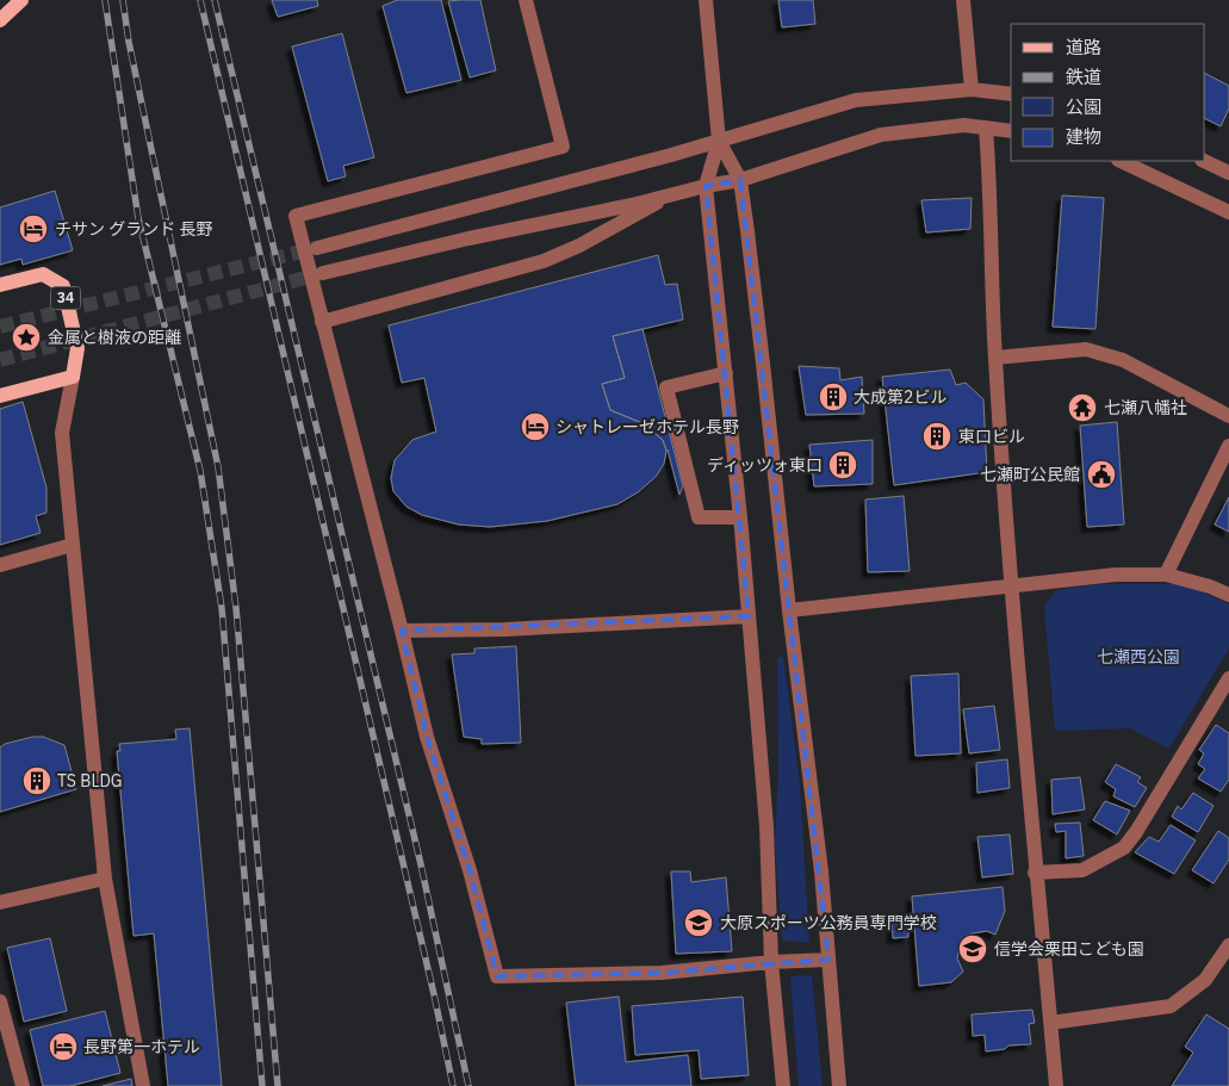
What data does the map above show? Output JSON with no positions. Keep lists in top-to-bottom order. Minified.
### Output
{"streets":{"main road":["34"]},"parks":["七瀬西公園"],"places":{"hotel":["チサン グランド 長野","シャトレーゼホテル長野","長野第一ホテル"],"place":["金属と樹液の距離"],"building":["大成第2ビル","東口ビル","ディッツォ東口","TS BLDG"],"temple":["七瀬八幡社"],"public building":["七瀬町公民館"],"school or university":["大原スポーツ公務員専門学校","信学会栗田こども園"]},"legend":["道路","鉄道","公園","建物"]}
